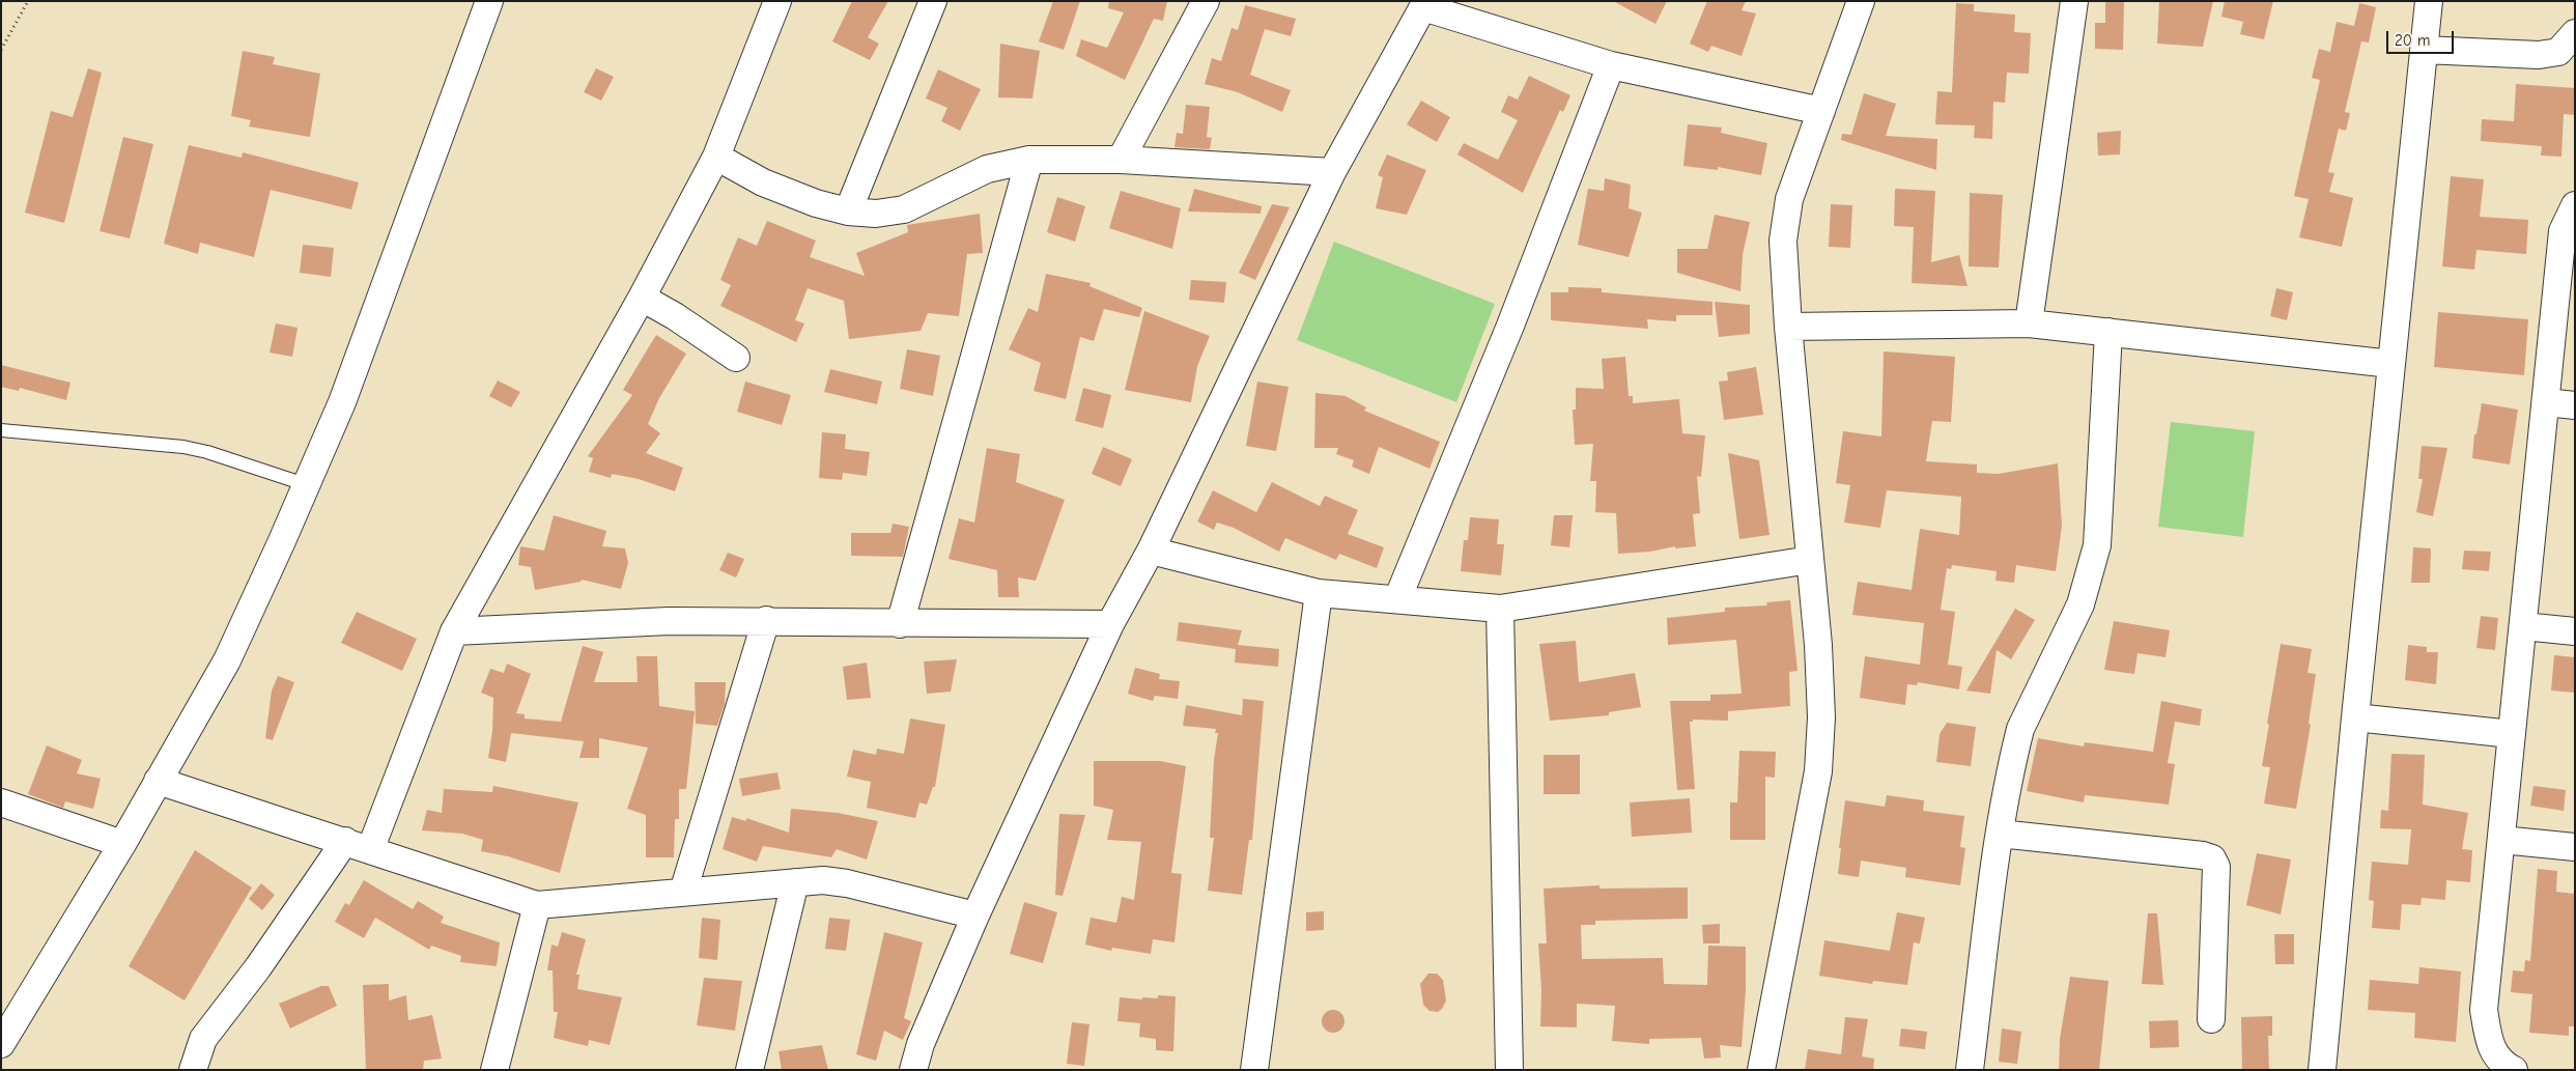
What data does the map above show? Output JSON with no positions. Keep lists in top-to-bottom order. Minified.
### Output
{"scale_bar":"20 m"}
